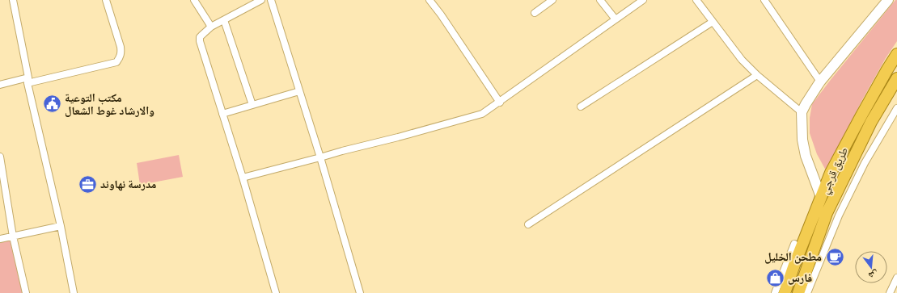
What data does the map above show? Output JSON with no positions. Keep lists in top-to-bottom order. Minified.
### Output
{"streets":{"highway":["طريق قرجي"]},"places":{"public building":["مكتب التوعية والارشاد غوط الشعال"],"office":["مدرسة نهاوند"],"cafe":["مطحن الخليل"],"shop":["فارس"]},"north":"bottom"}
